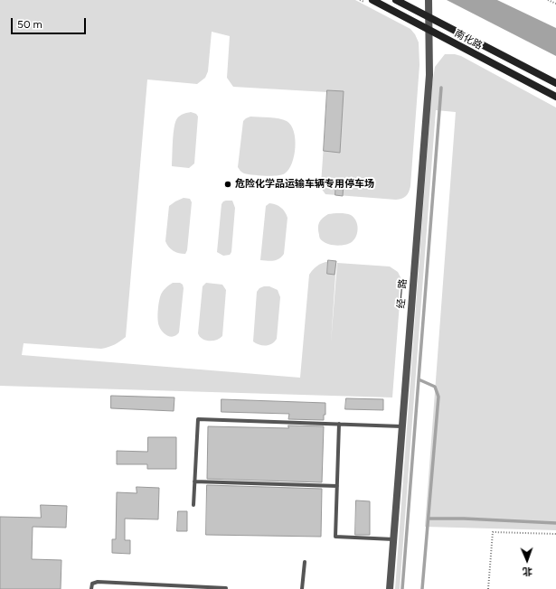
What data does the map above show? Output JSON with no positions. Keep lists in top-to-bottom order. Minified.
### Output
{"streets":{"main road":["南化路"],"street":["经一路"]},"crossings":[["南化路","经一路"]],"places":["危险化学品运输车辆专用停车场"],"scale_bar":"50 m","north":"bottom"}
